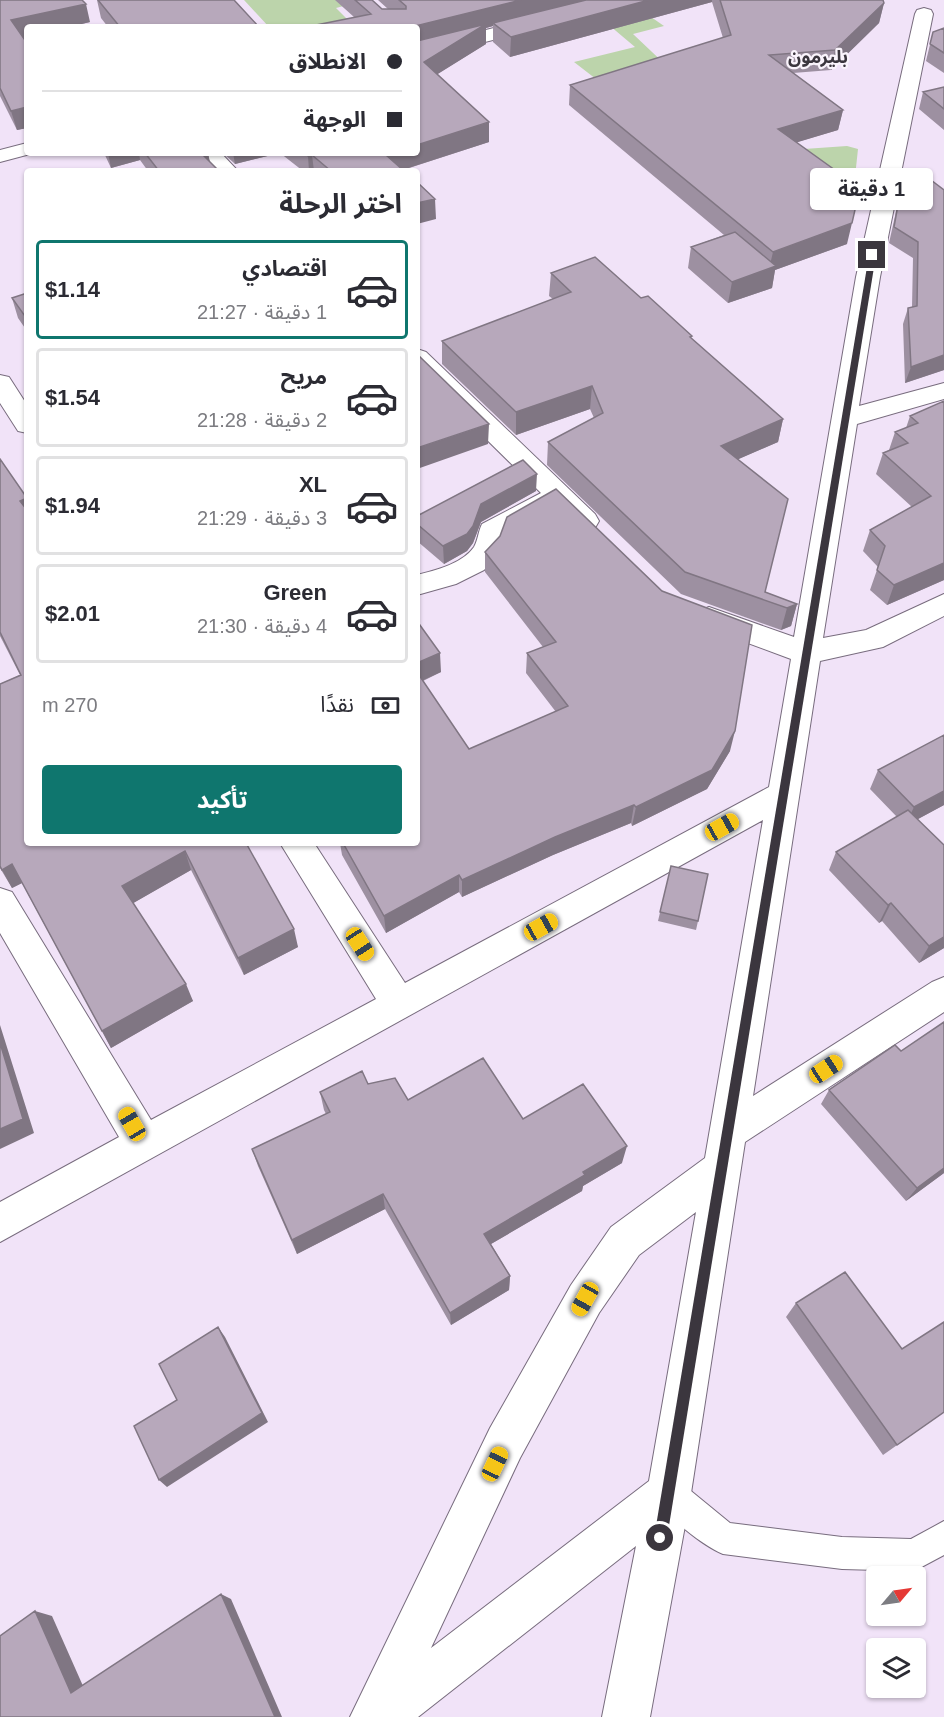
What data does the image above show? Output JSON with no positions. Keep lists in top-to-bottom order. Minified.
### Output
{"districts":["بليرمون"],"north":"top right","page":{"banner":["الانطلاق","الوجهة"],"bubble":"1 دقيقة","heading":"اختر الرحلة","list":[{"name":"اقتصادي","note":"1 دقيقة · 21:27","value":"$1.14"},{"name":"مريح","note":"2 دقيقة · 21:28","value":"$1.54"},{"name":"XL","note":"3 دقيقة · 21:29","value":"$1.94"},{"name":"Green","note":"4 دقيقة · 21:30","value":"$2.01"}],"pay":["نقدًا","270 m"],"buttons":"تأكيد"}}
